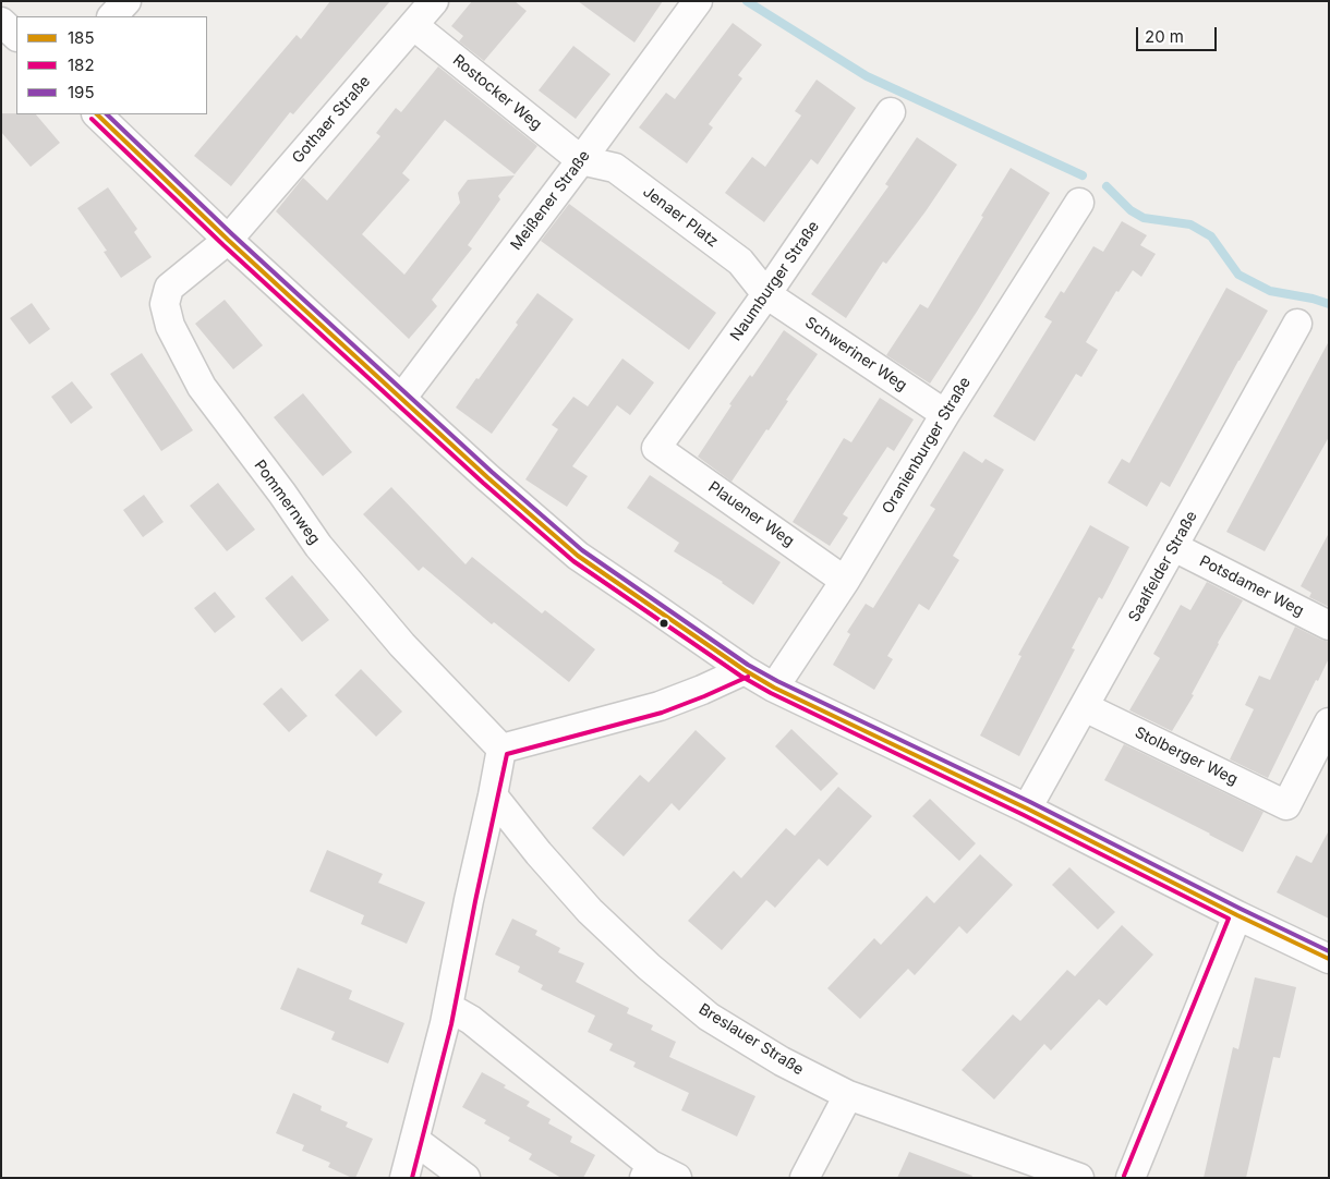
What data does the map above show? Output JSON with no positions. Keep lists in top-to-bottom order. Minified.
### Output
{"streets":{"street":["Rostocker Weg","Gothaer Straße","Meißener Straße","Jenaer Platz","Naumburger Straße","Schweriner Weg","Oranienburger Straße","Pommernweg","Plauener Weg","Saalfelder Straße","Potsdamer Weg","Stolberger Weg","Breslauer Straße"]},"crossings":[["Rostocker Weg","Gothaer Straße"],["Rostocker Weg","Meißener Straße"],["Rostocker Weg","Jenaer Platz"],["Gothaer Straße","Pommernweg"],["Meißener Straße","Jenaer Platz"],["Jenaer Platz","Naumburger Straße"],["Jenaer Platz","Schweriner Weg"],["Naumburger Straße","Schweriner Weg"],["Naumburger Straße","Plauener Weg"],["Schweriner Weg","Oranienburger Straße"],["Oranienburger Straße","Plauener Weg"],["Saalfelder Straße","Potsdamer Weg"],["Saalfelder Straße","Stolberger Weg"]],"lines":["transit line 185","transit line 195","transit line 182"],"legend":["185","182","195"],"scale_bar":"20 m"}
